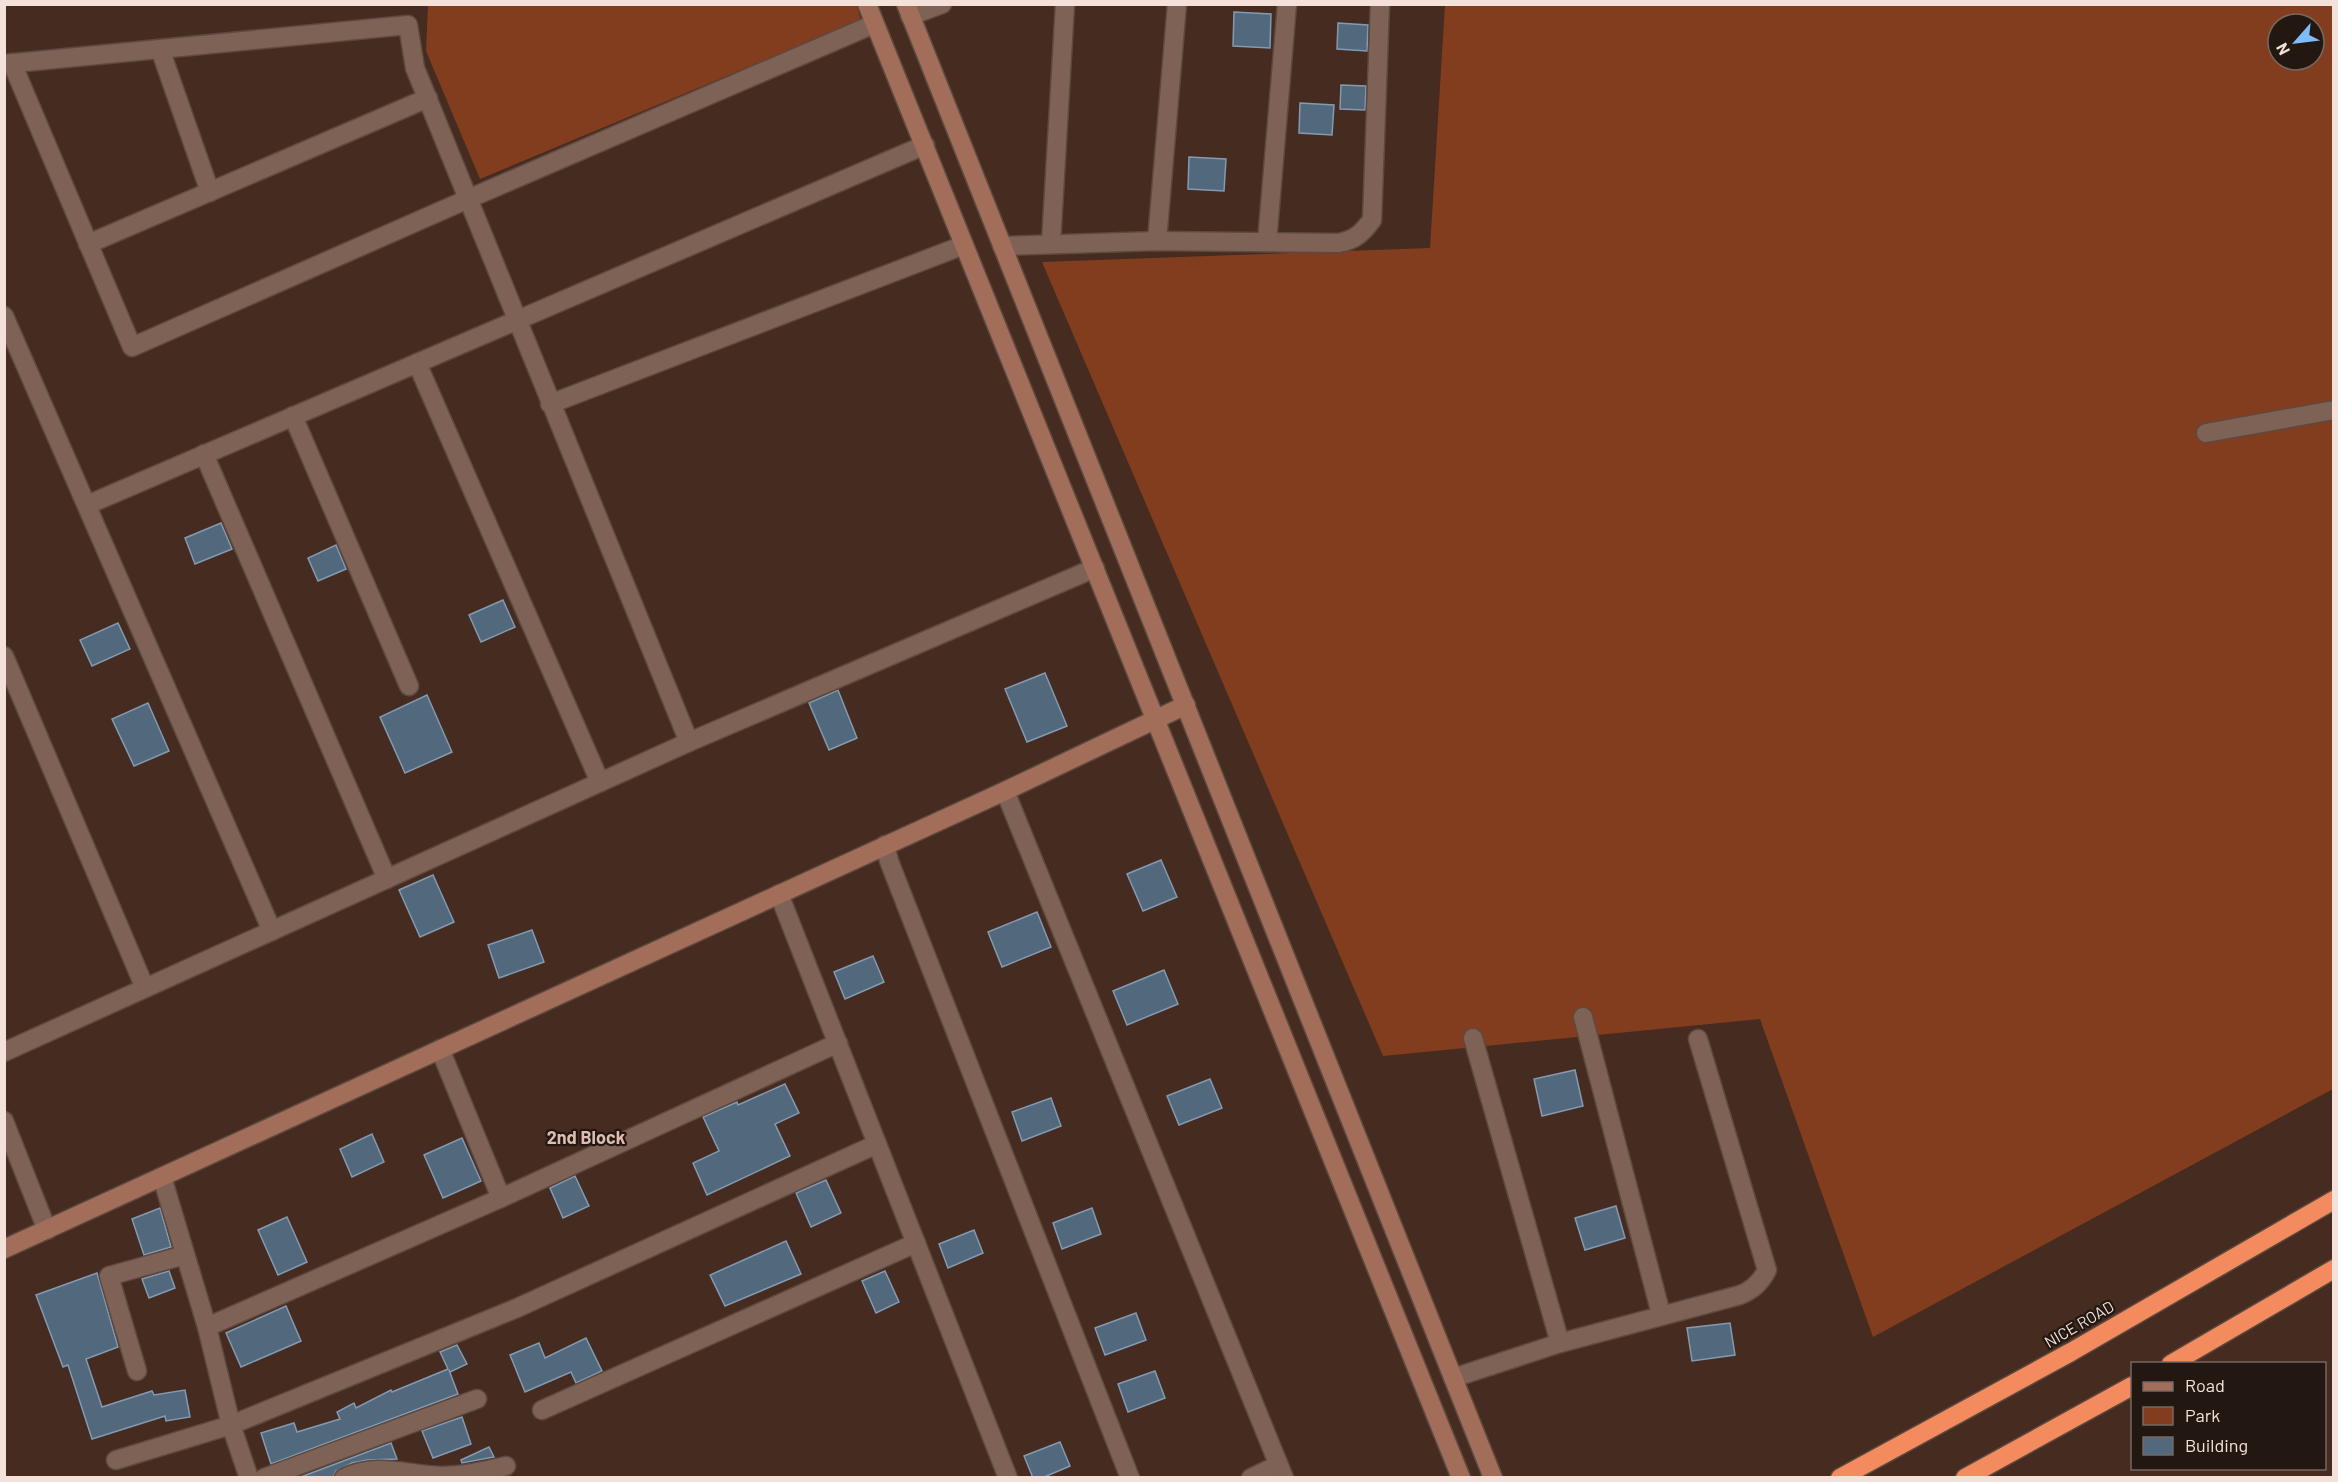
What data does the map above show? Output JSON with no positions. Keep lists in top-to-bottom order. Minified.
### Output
{"streets":{"highway":["NICE ROAD"]},"districts":["2nd Block"],"legend":["Road","Park","Building"],"north":"bottom left"}
